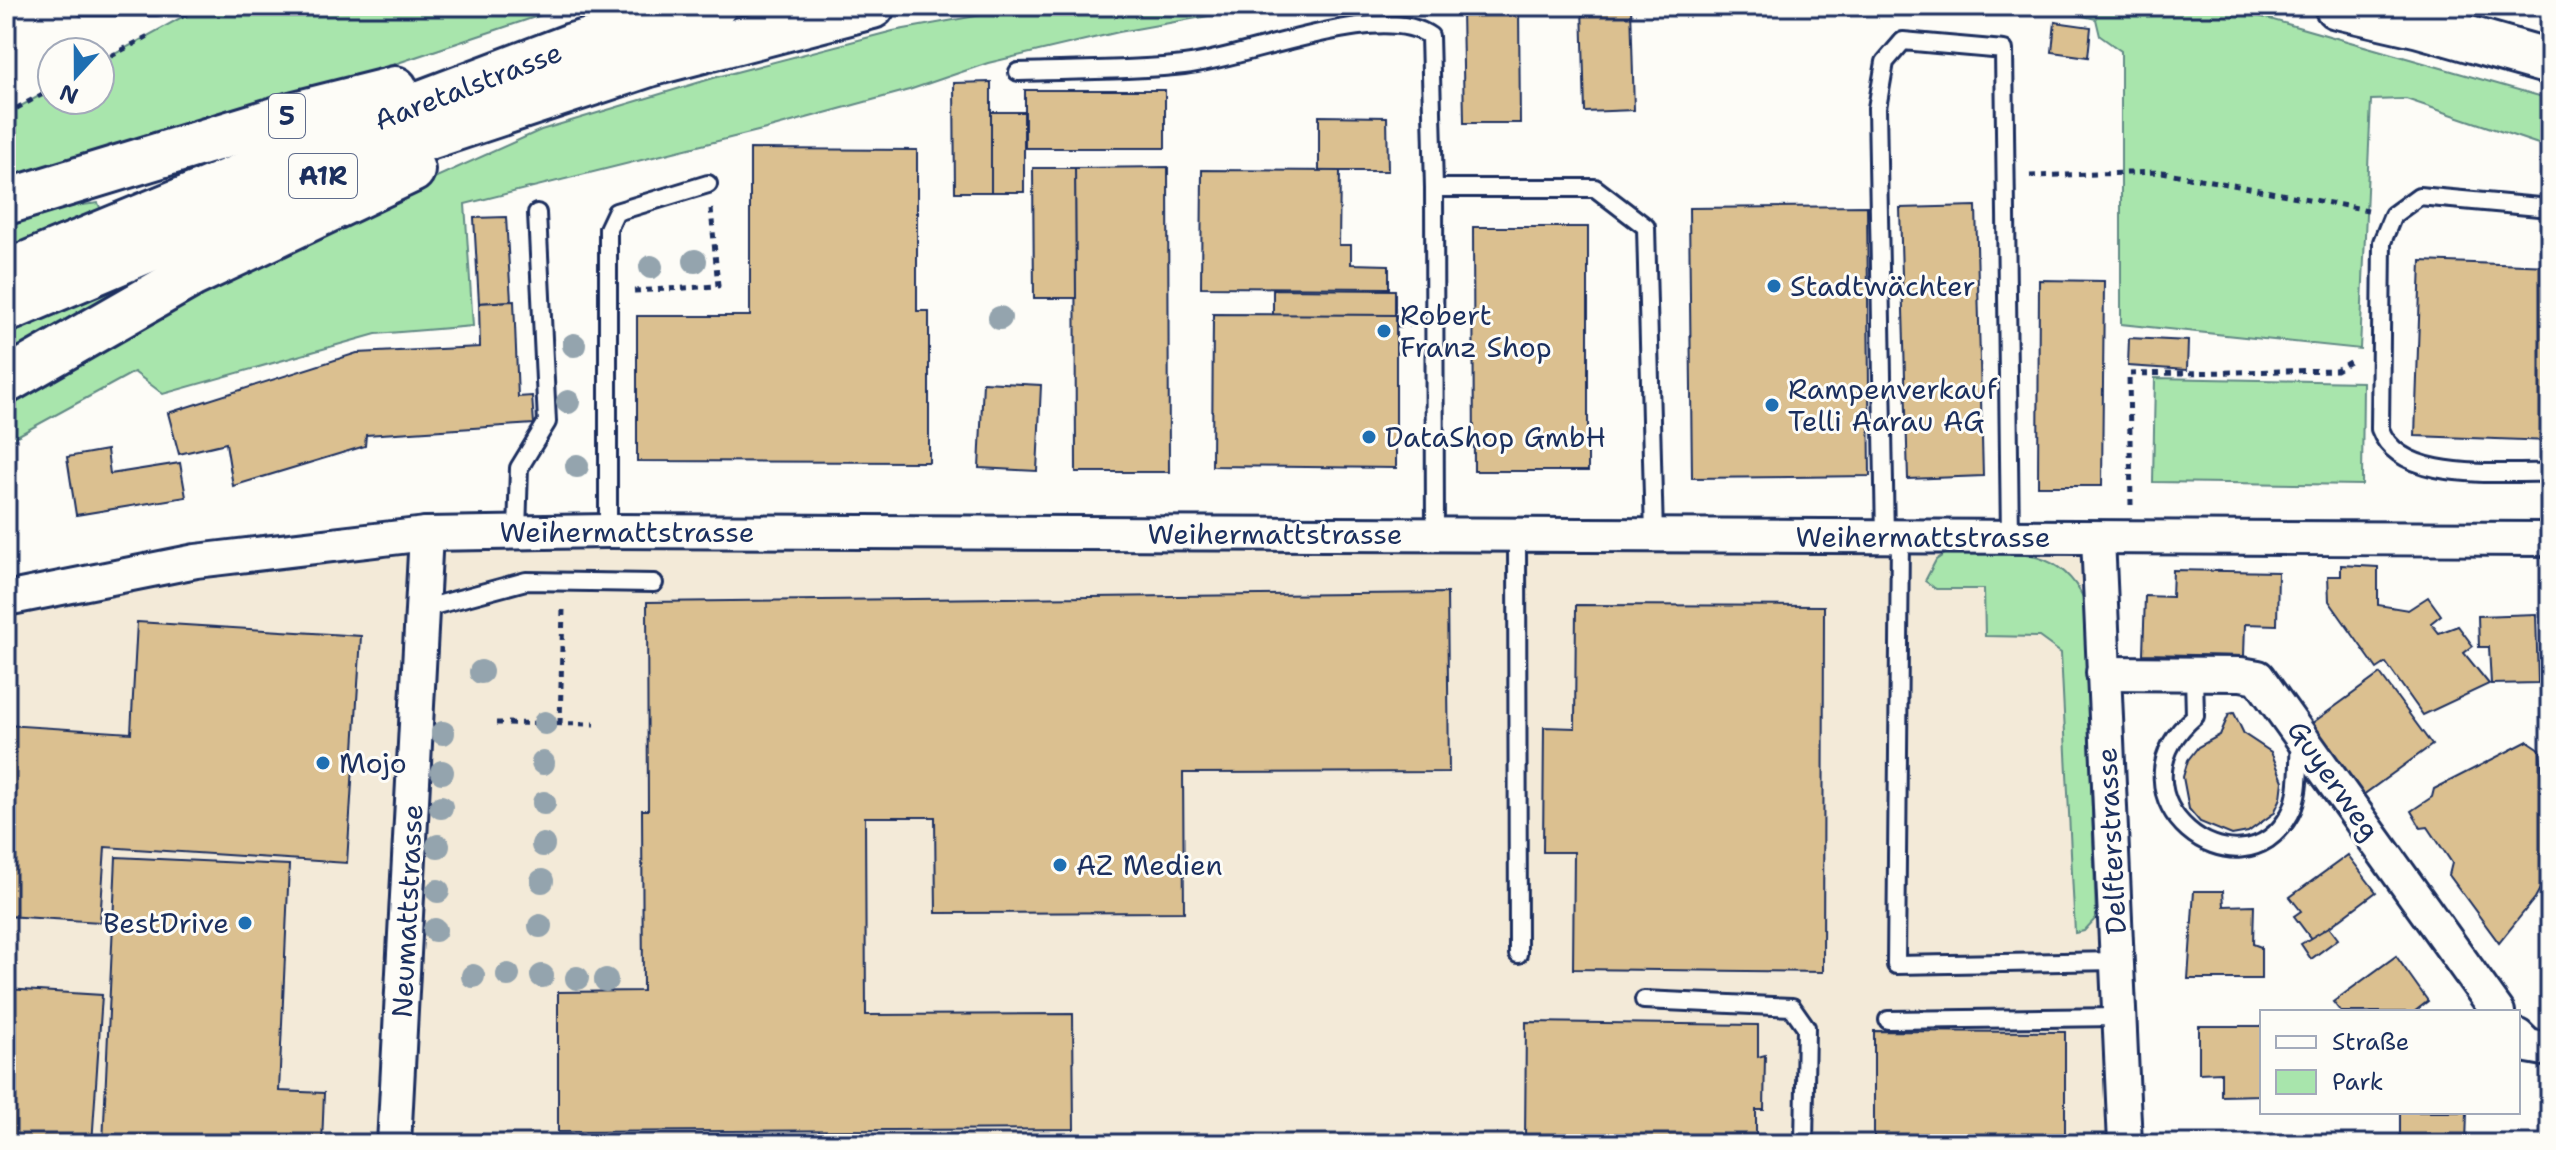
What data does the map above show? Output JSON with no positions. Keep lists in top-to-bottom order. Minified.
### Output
{"streets":{"main road":["Aaretalstrasse","5","A1R"],"street":["Weihermattstrasse","Guyerweg","Delfterstrasse","Neumattstrasse"]},"crossings":[["Aaretalstrasse","5"],["Weihermattstrasse","Delfterstrasse"],["Weihermattstrasse","Neumattstrasse"],["Guyerweg","Delfterstrasse"]],"places":["Stadtwächter","Robert Franz Shop","Rampenverkauf Telli Aarau AG","DataShop GmbH","Mojo","AZ Medien","BestDrive"],"legend":["Straße","Park"],"north":"bottom"}
